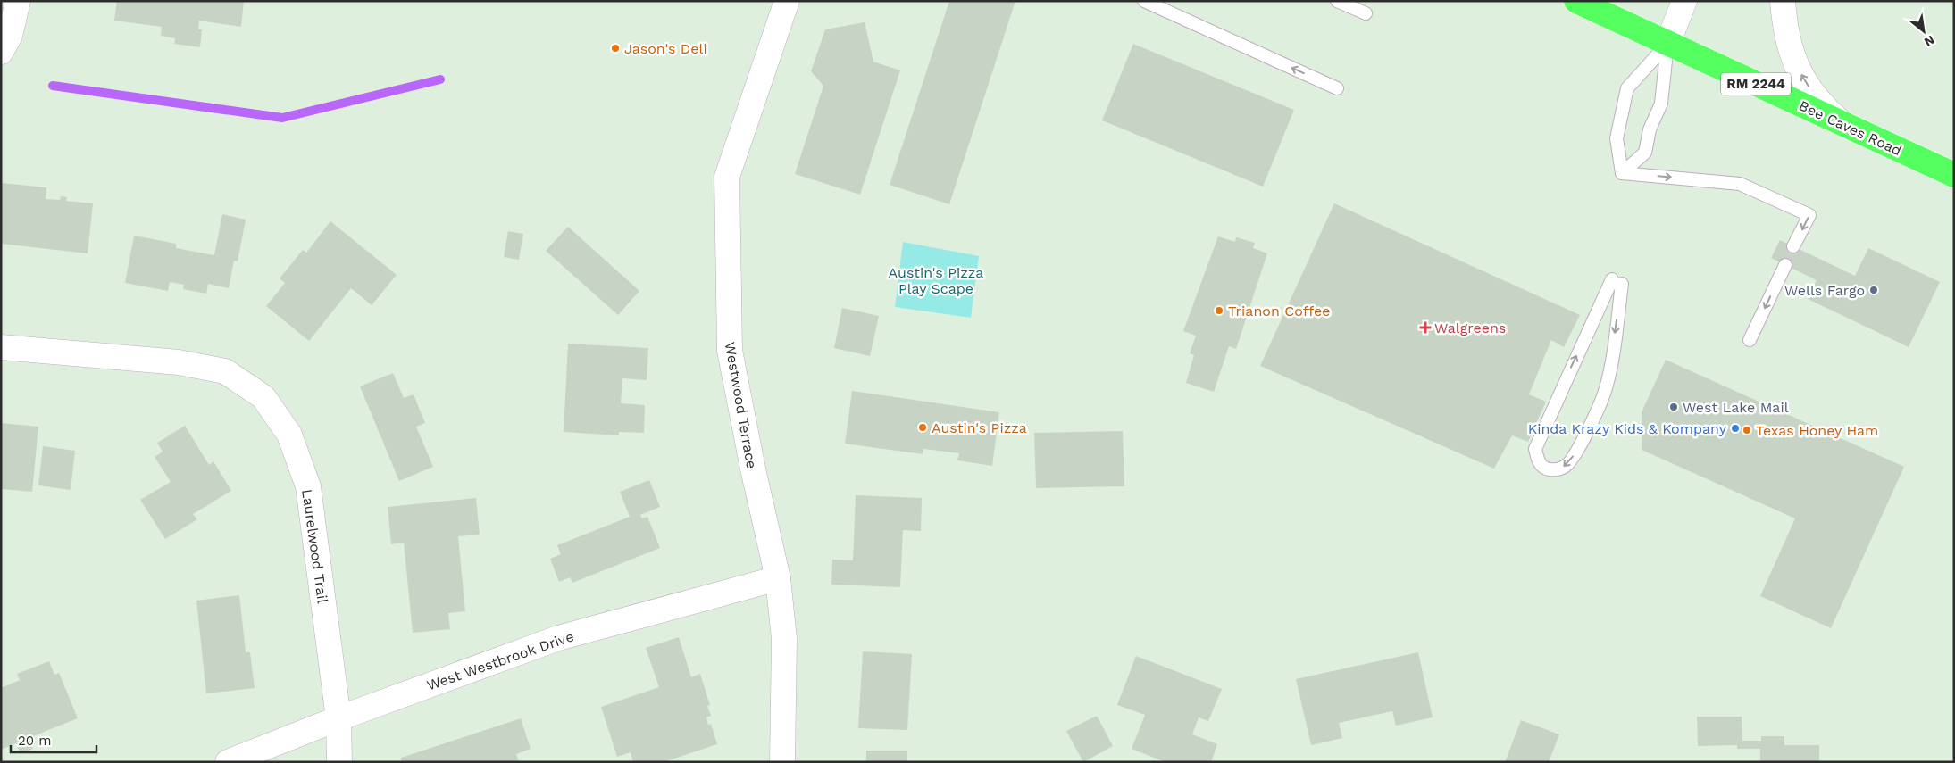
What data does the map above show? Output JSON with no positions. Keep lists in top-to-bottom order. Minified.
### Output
{"streets":{"main road":["RM 2244","Bee Caves Road"],"street":["Westwood Terrace","Laurelwood Trail","West Westbrook Drive"]},"crossings":[["Westwood Terrace","West Westbrook Drive"],["Laurelwood Trail","West Westbrook Drive"]],"parks":["Austin's Pizza Play Scape"],"places":{"other":["Jason's Deli","Wells Fargo","Trianon Coffee","West Lake Mail","Austin's Pizza","Kinda Krazy Kids & Kompany","Texas Honey Ham"],"health":["Walgreens"]},"scale_bar":"20 m","north":"bottom right"}
